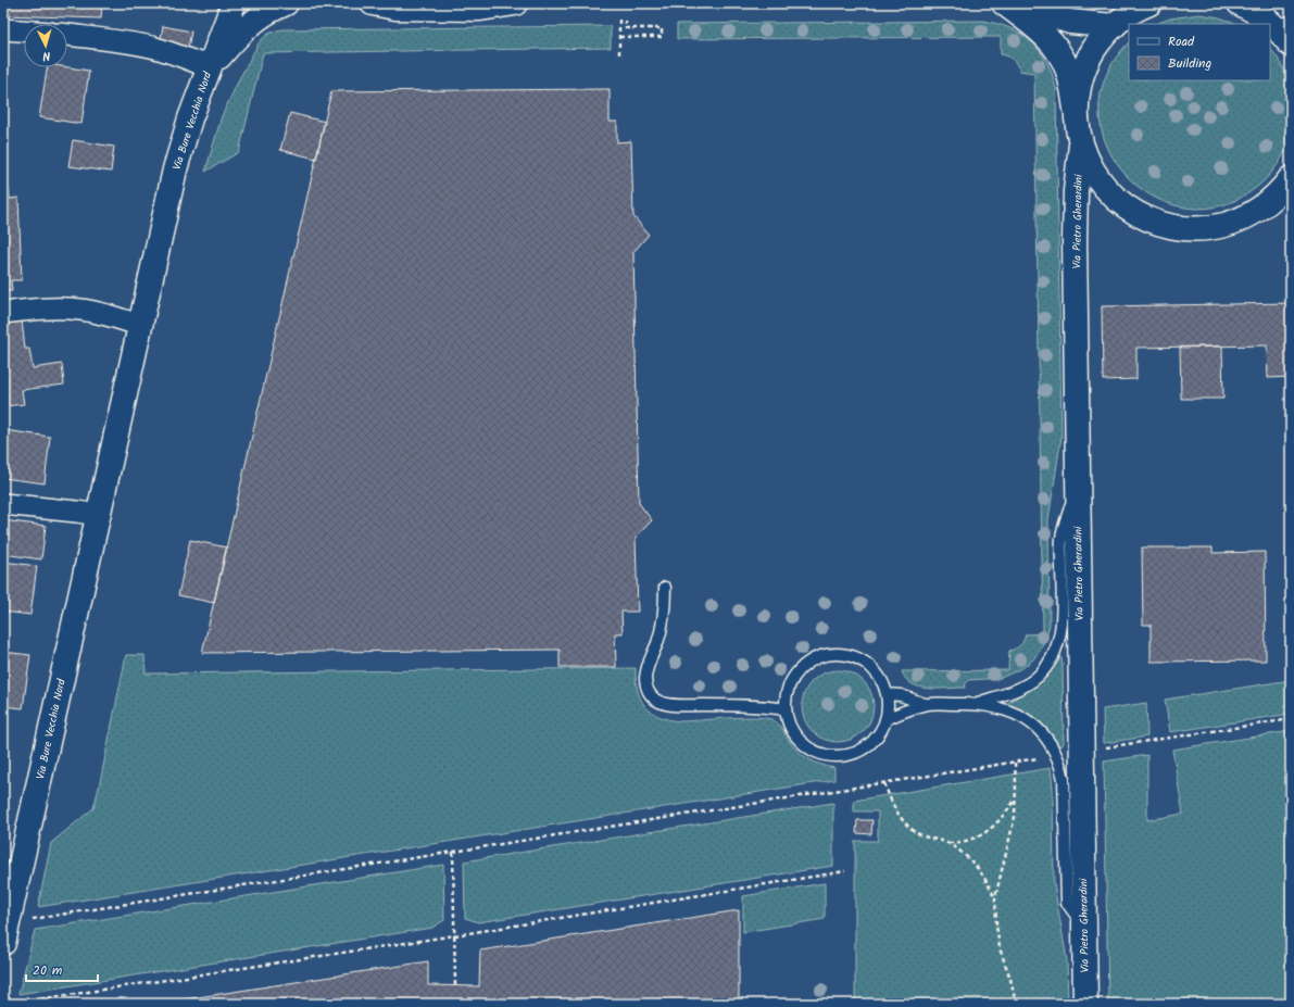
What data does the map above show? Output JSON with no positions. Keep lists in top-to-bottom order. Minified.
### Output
{"streets":{"street":["Via Bure Vecchia Nord","Via Pietro Gherardini"]},"legend":["Road","Building"],"scale_bar":"20 m","north":"bottom"}
